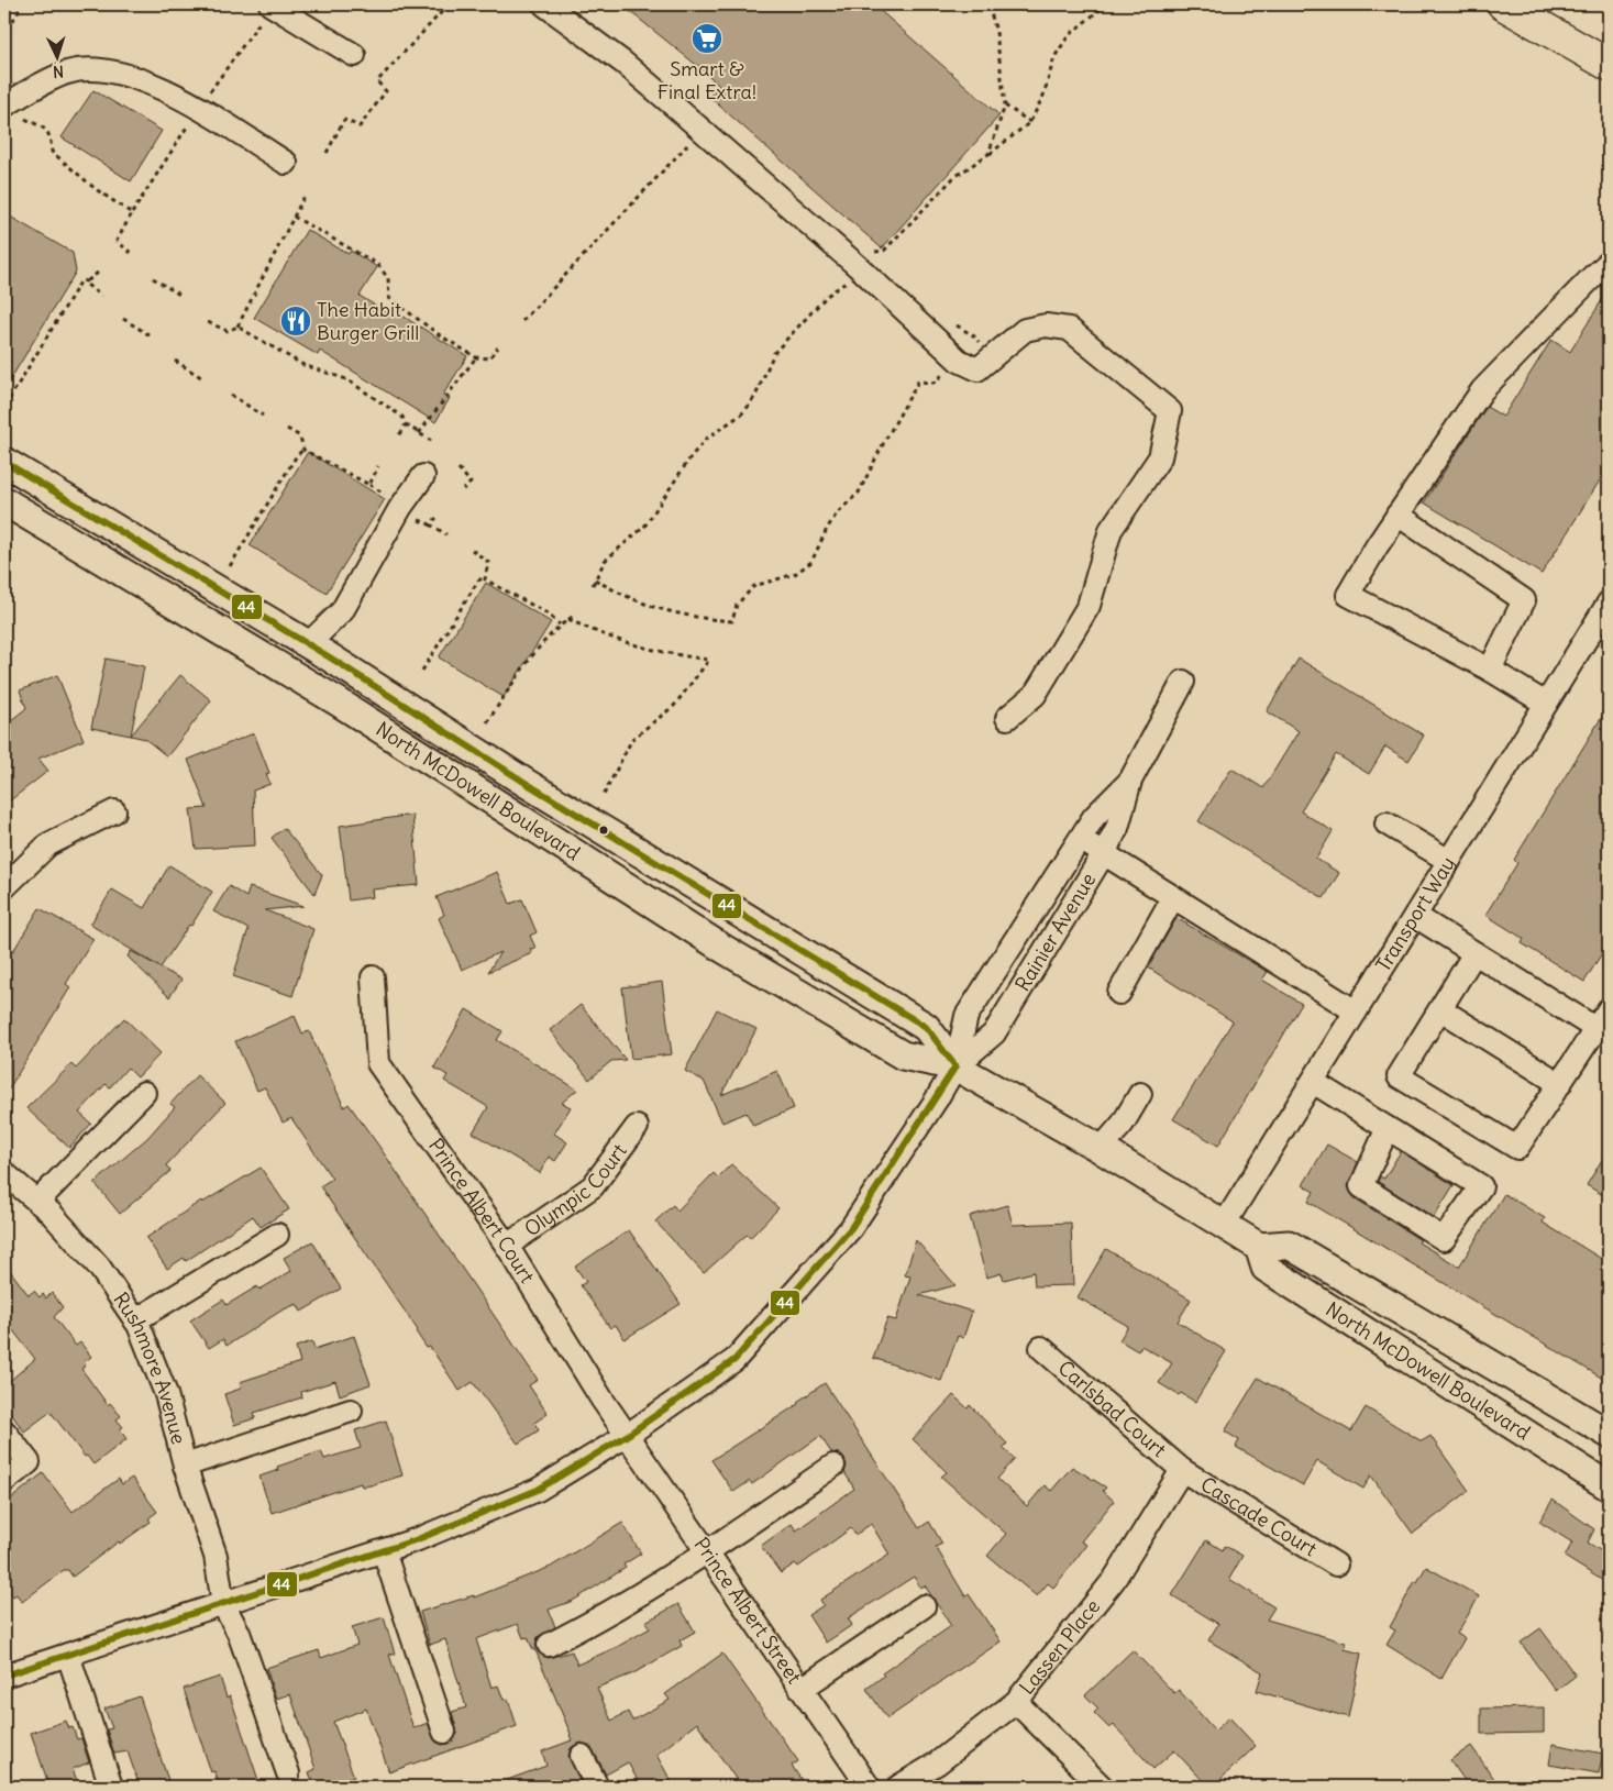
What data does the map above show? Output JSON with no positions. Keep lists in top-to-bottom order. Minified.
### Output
{"streets":{"main road":["North McDowell Boulevard"],"street":["Transport Way","Rainier Avenue","Olympic Court","Prince Albert Court","Rushmore Avenue","Carlsbad Court","Cascade Court","Prince Albert Street","Lassen Place"]},"crossings":[["North McDowell Boulevard","Transport Way"],["North McDowell Boulevard","Rainier Avenue"],["Rainier Avenue","Prince Albert Court"],["Rainier Avenue","Rushmore Avenue"],["Rainier Avenue","Prince Albert Street"],["Olympic Court","Prince Albert Court"],["Prince Albert Court","Prince Albert Street"],["Carlsbad Court","Cascade Court"],["Carlsbad Court","Lassen Place"],["Cascade Court","Lassen Place"]],"places":{"supermarket":["Smart & Final Extra!"],"restaurant":["The Habit Burger Grill"]},"lines":["transit line 44"],"north":"bottom"}
